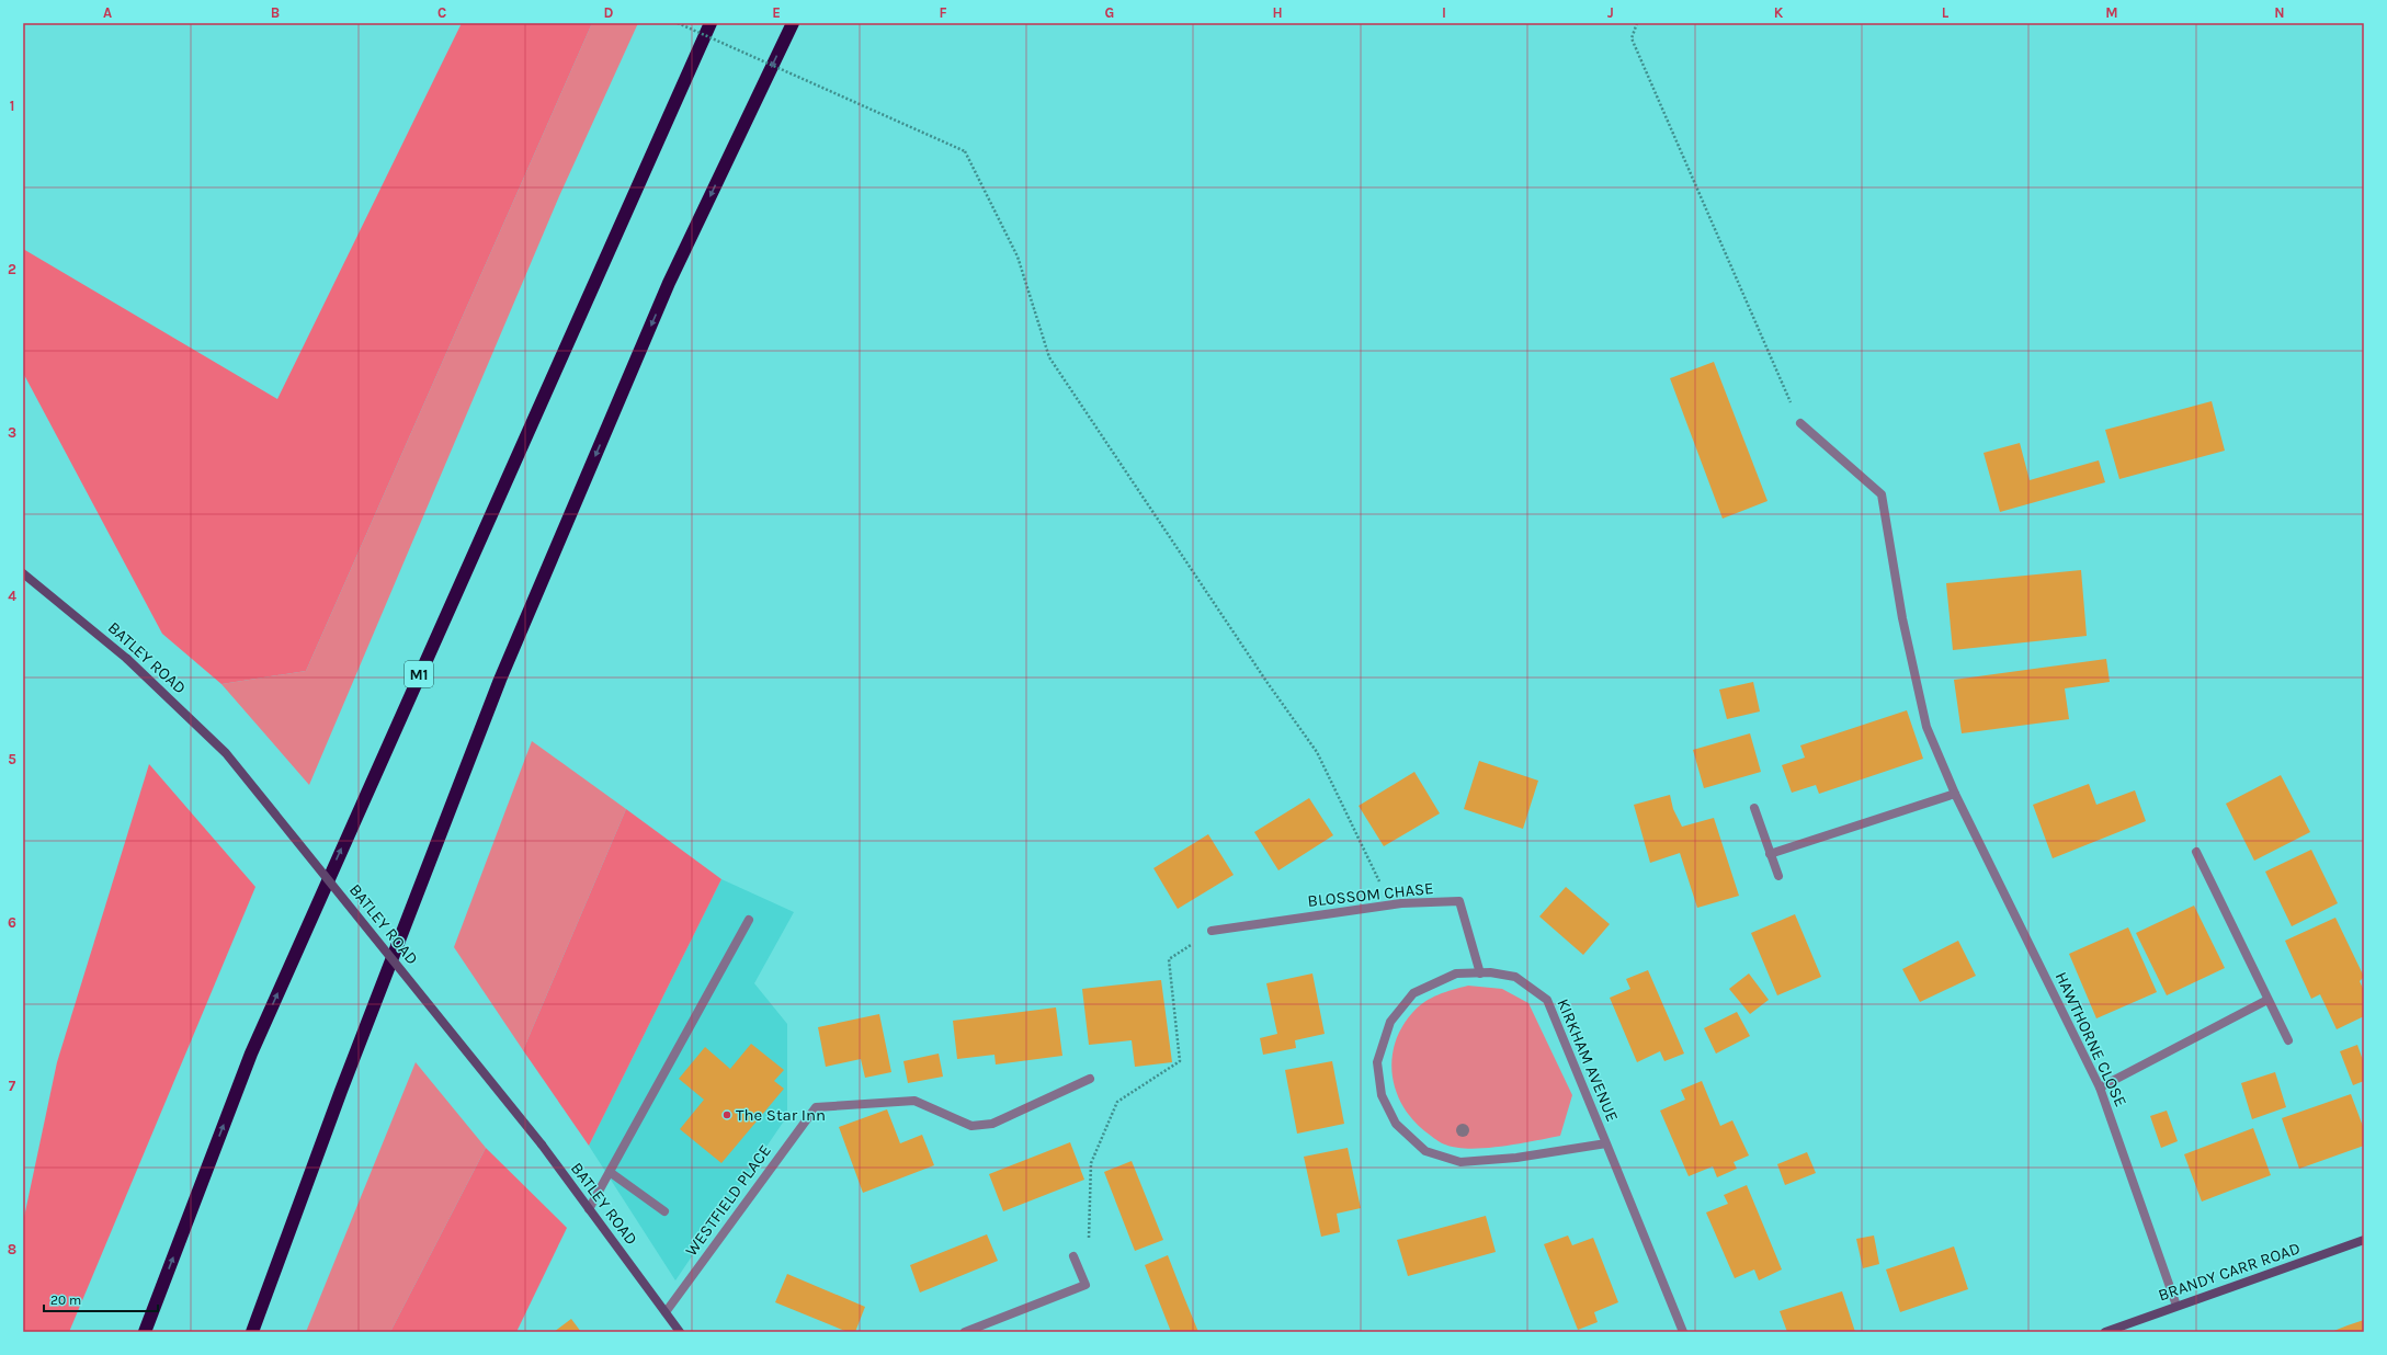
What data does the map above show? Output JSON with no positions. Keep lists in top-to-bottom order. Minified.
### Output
{"streets":{"highway":["M1"],"street":["BATLEY ROAD","BLOSSOM CHASE","HAWTHORNE CLOSE","KIRKHAM AVENUE","WESTFIELD PLACE","BRANDY CARR ROAD"]},"crossings":[["BATLEY ROAD","WESTFIELD PLACE"],["BLOSSOM CHASE","KIRKHAM AVENUE"],["HAWTHORNE CLOSE","BRANDY CARR ROAD"]],"places":["The Star Inn"],"scale_bar":"20 m","grid":{"columns":["A","B","C","D","E","F","G","H","I","J","K","L","M","N"],"rows":["1","2","3","4","5","6","7","8"]}}
